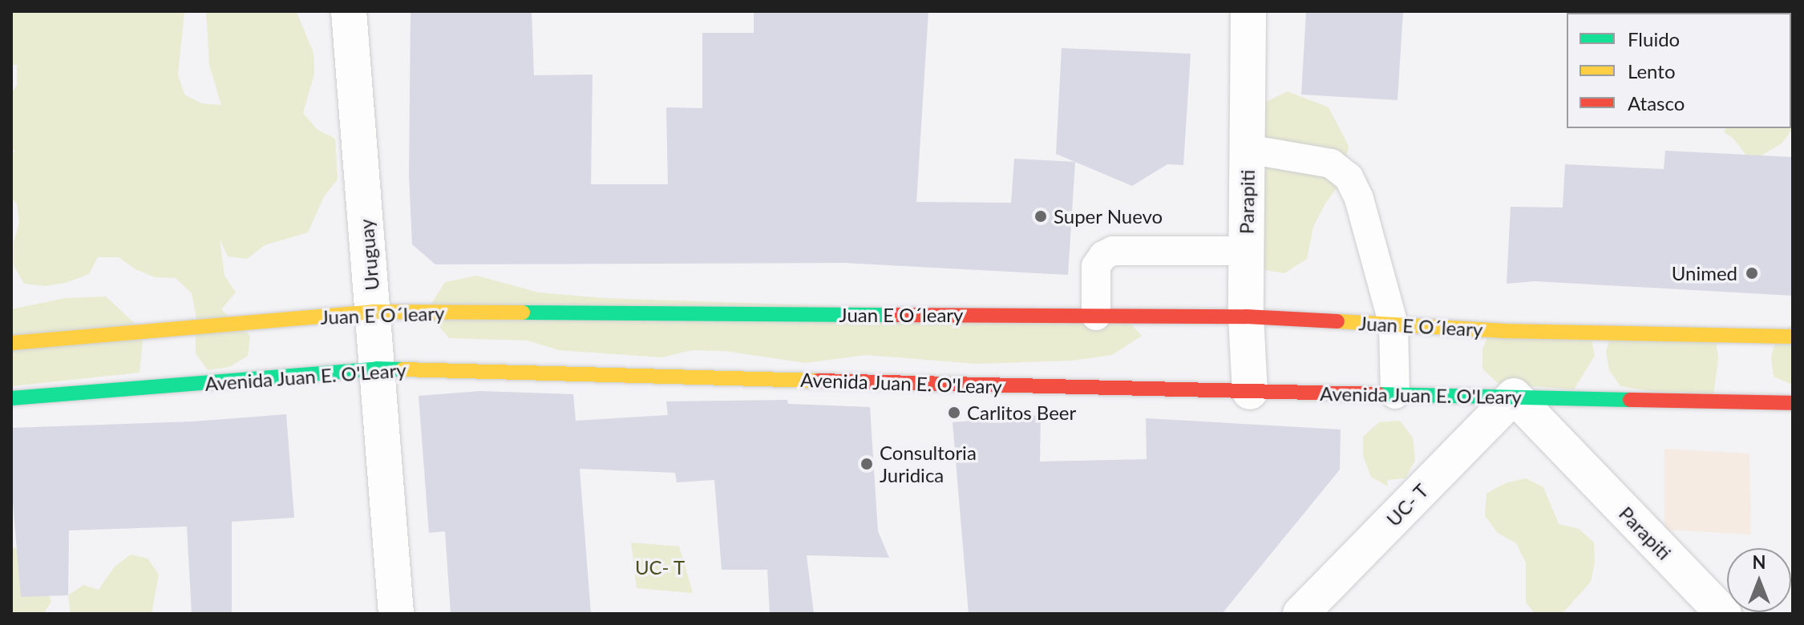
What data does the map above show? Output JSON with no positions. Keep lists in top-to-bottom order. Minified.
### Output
{"streets":{"street":["Parapiti","Uruguay","Juan E O´leary","Avenida Juan E. O'Leary","UC- T"]},"crossings":[["Parapiti","Juan E O´leary"],["Parapiti","Avenida Juan E. O'Leary"],["Parapiti","UC- T"],["Uruguay","Juan E O´leary"],["Uruguay","Avenida Juan E. O'Leary"],["Avenida Juan E. O'Leary","UC- T"]],"parks":["UC- T"],"places":["Super Nuevo","Unimed","Carlitos Beer","Consultoria Juridica"],"legend":["Fluido","Lento","Atasco"],"north":"top"}
